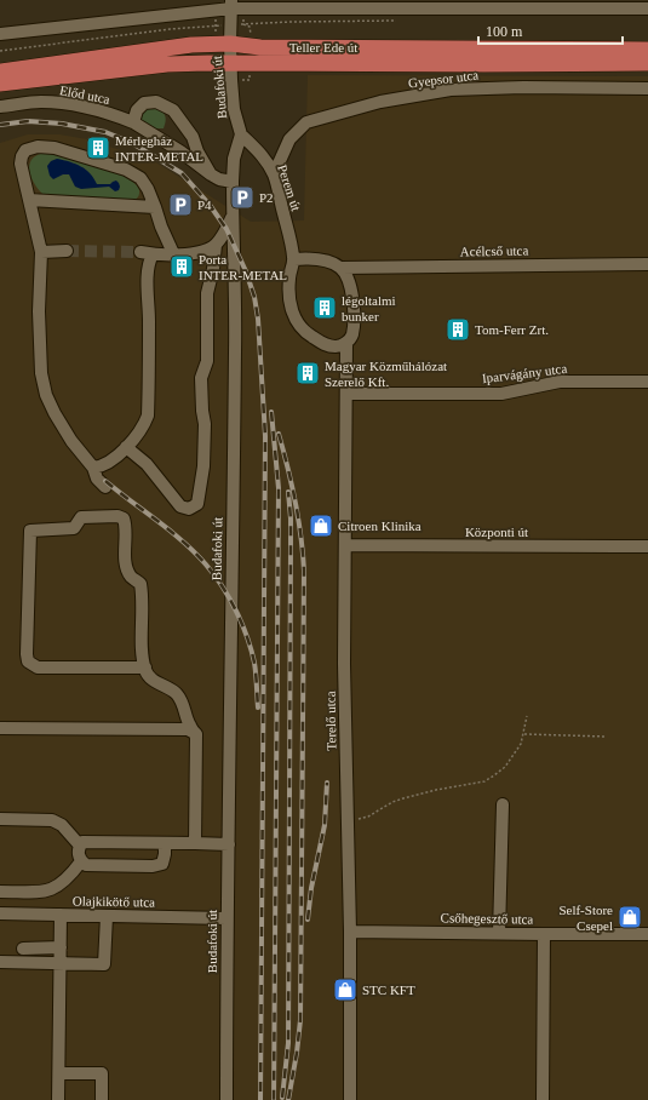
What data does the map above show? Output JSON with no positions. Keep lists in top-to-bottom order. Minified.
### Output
{"streets":{"main road":["Teller Ede út"],"street":["Gyepsor utca","Budafoki út","Előd utca","Perem út","Acélcső utca","Iparvágány utca","Központi út","Terelő utca","Olajkikötő utca","Csőhegesztő utca"]},"crossings":[["Teller Ede út","Budafoki út"],["Gyepsor utca","Perem út"],["Budafoki út","Előd utca"],["Budafoki út","Perem út"],["Budafoki út","Olajkikötő utca"],["Perem út","Acélcső utca"],["Perem út","Terelő utca"],["Acélcső utca","Terelő utca"],["Iparvágány utca","Terelő utca"],["Központi út","Terelő utca"],["Terelő utca","Csőhegesztő utca"]],"places":{"building":["Mérlegház INTER-METAL","Porta INTER-METAL","légoltalmi bunker","Tom-Ferr Zrt.","Magyar Közműhálózat Szerelő Kft."],"parking":["P2","P4"],"shop":["Citroen Klinika","Self-Store Csepel","STC KFT"]},"scale_bar":"100 m"}
